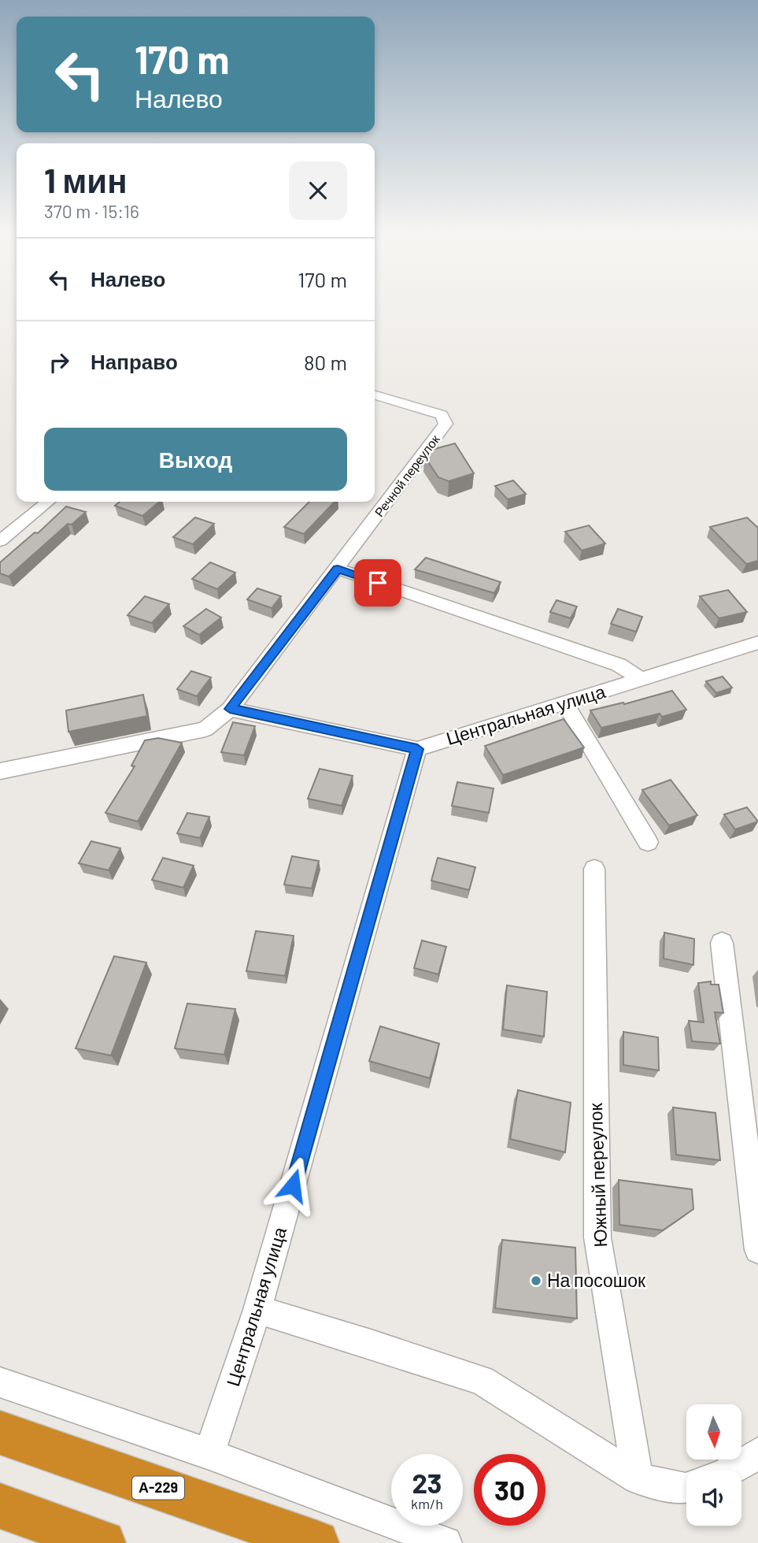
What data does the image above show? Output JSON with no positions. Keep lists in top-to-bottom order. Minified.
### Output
{"streets":{"highway":["А-229"],"street":["Речной переулок","Центральная улица","Южный переулок"]},"crossings":[["Речной переулок","Центральная улица"]],"places":["На посошок"],"north":"bottom","page":{"turn":["170 m","Налево"],"heading":["1 мин","370 m · 15:16"],"list":[{"name":"Налево","value":"170 m"},{"name":"Направо","value":"80 m"}],"buttons":"Выход","speed":"23 km/h","limit":"30"}}
